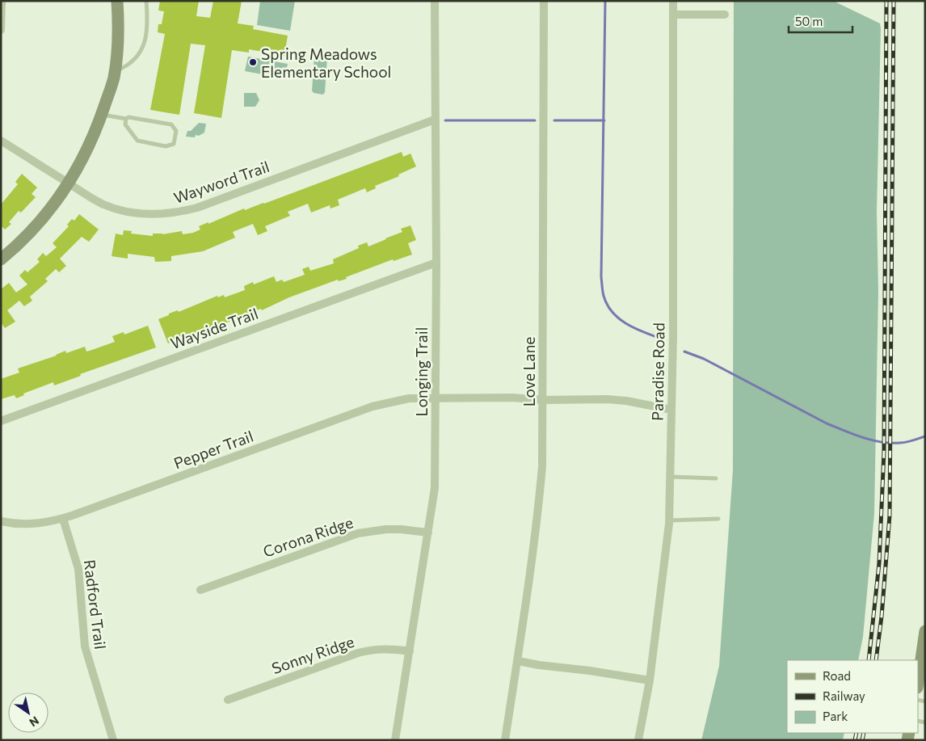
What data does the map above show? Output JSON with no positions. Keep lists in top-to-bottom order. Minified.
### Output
{"streets":{"street":["Wayword Trail","Wayside Trail","Longing Trail","Love Lane","Paradise Road","Pepper Trail","Corona Ridge","Radford Trail","Sonny Ridge"]},"crossings":[["Wayword Trail","Longing Trail"],["Wayside Trail","Longing Trail"],["Longing Trail","Pepper Trail"],["Longing Trail","Corona Ridge"],["Longing Trail","Sonny Ridge"],["Love Lane","Pepper Trail"],["Paradise Road","Pepper Trail"],["Pepper Trail","Radford Trail"]],"places":["Spring Meadows Elementary School"],"legend":["Road","Railway","Park"],"scale_bar":"50 m","north":"bottom right"}
